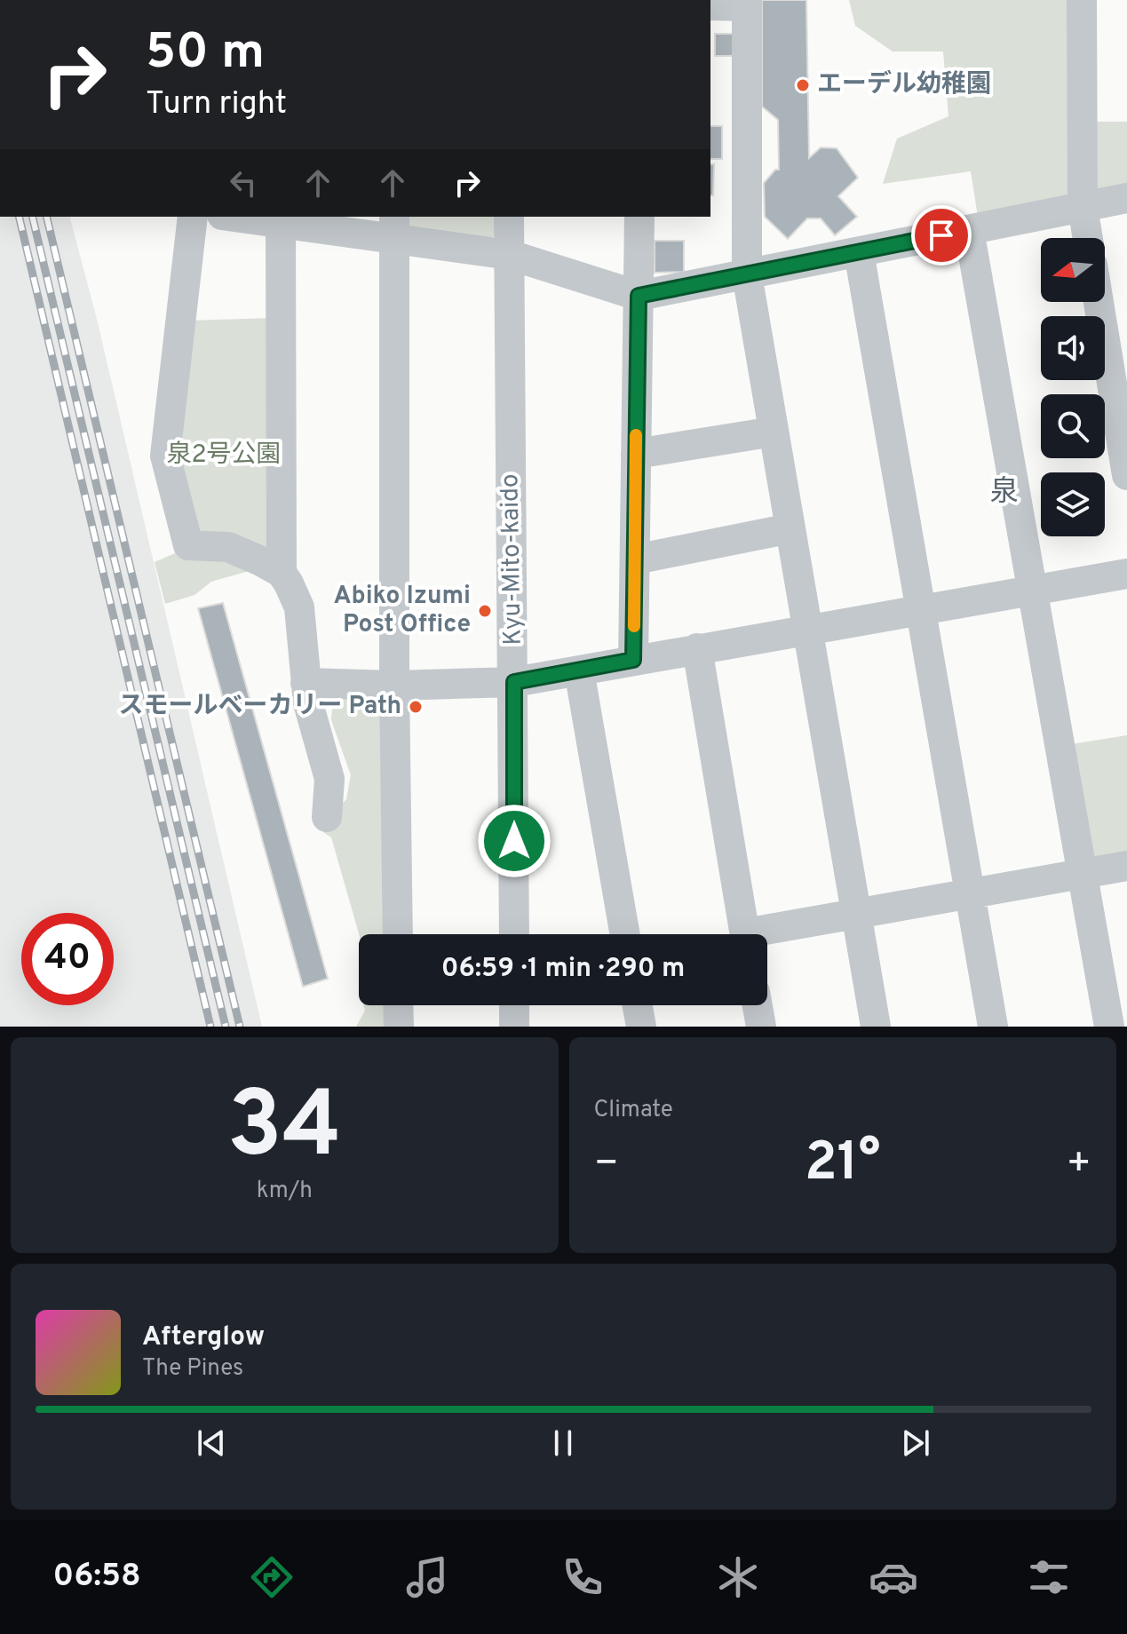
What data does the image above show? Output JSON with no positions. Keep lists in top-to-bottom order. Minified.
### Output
{"streets":{"street":["Kyu-Mito-kaido"]},"districts":["泉"],"parks":["泉2号公園"],"places":["エーデル幼稚園","Abiko Izumi Post Office","スモールベーカリー Path"],"north":"left","page":{"turn":["50 m","Turn right"],"limit":"40","trip":"06:59 · 1 min · 290 m","tile":[["34","km/h"],"Climate"],"heat":["−","21°","+"],"song":["Afterglow","The Pines"],"tabs":"06:58"}}
